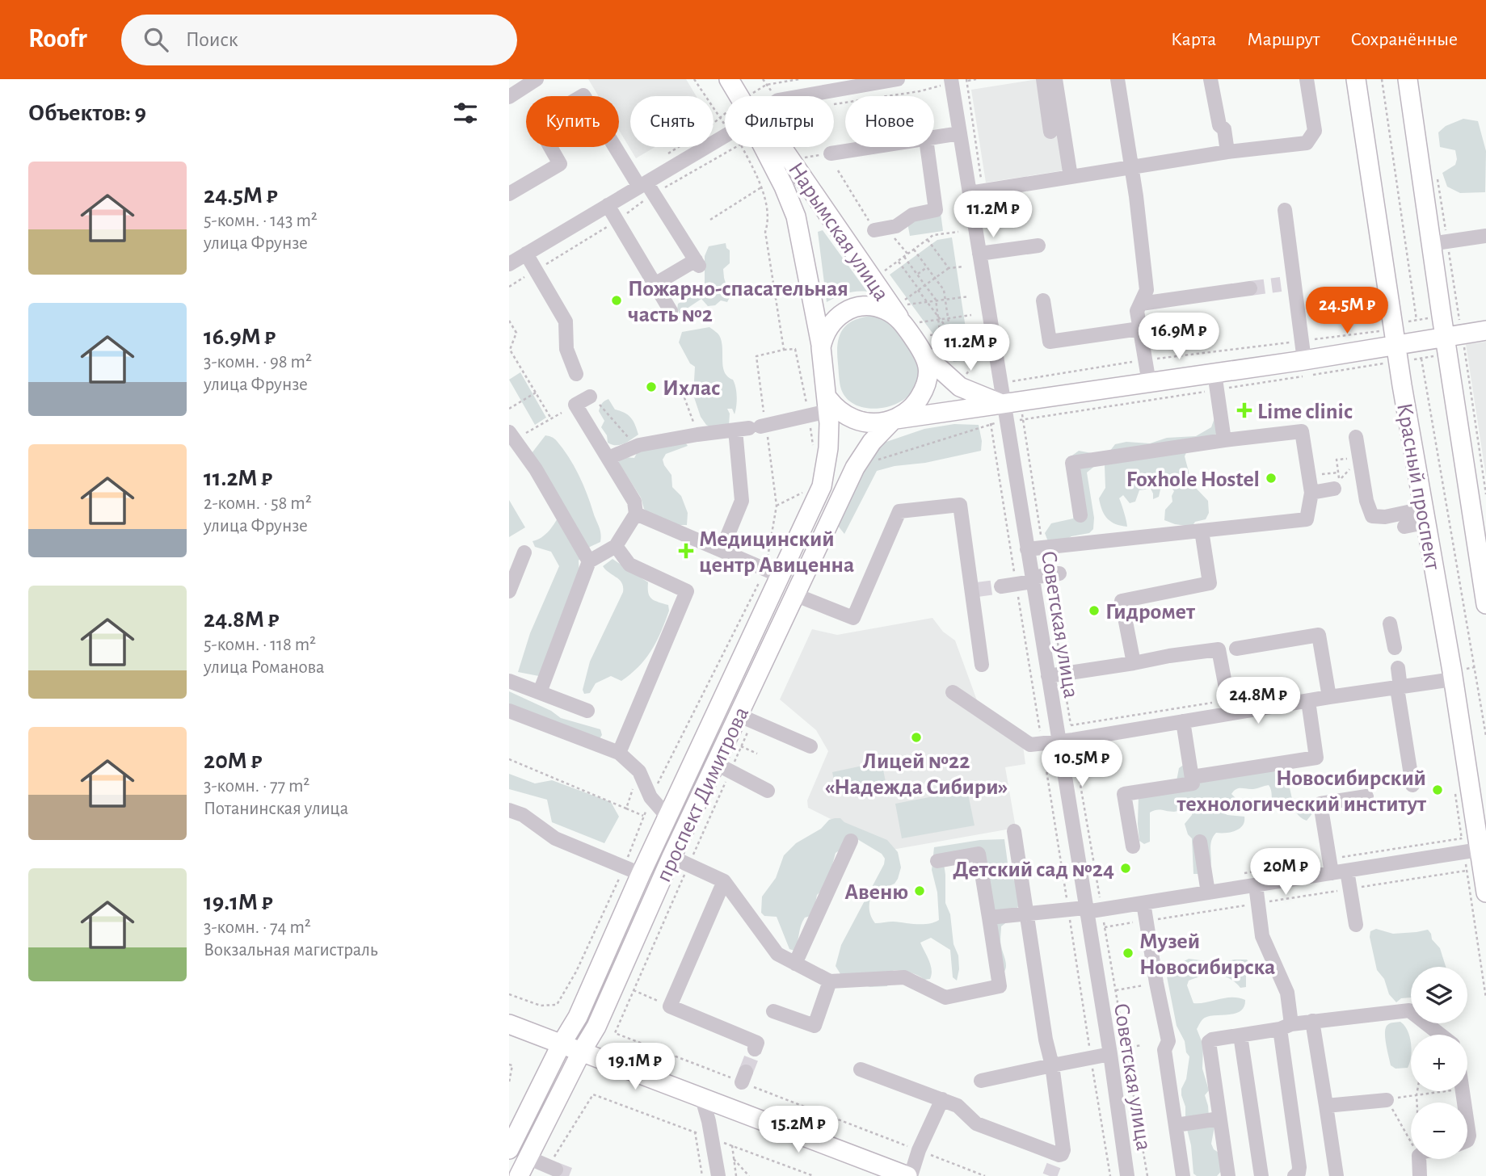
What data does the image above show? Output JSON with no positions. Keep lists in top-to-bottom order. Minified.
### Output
{"streets":{"main road":["Нарымская улица","Красный проспект","проспект Димитрова"],"street":["Советская улица"]},"crossings":[["Нарымская улица","проспект Димитрова"]],"places":{"other":["Пожарно-спасательная часть №2","Ихлас","Foxhole Hostel","Гидромет","Лицей №22 «Надежда Сибири»","Новосибирский технологический институт","Детский сад №24","Авеню","Музей Новосибирска"],"health":["Lime clinic","Медицинский центр Авиценна"]},"page":{"header":"Roofr","search":"Поиск","nav":["Карта","Маршрут","Сохранённые"],"heading":"Объектов: 9","chip":["Купить","Снять","Фильтры","Новое"],"list":[{"name":"24.5M ₽","note":"5-комн. · 143 m² · улица Фрунзе"},{"name":"16.9M ₽","note":"3-комн. · 98 m² · улица Фрунзе"},{"name":"11.2M ₽","note":"2-комн. · 58 m² · улица Фрунзе"},{"name":"24.8M ₽","note":"5-комн. · 118 m² · улица Романова"},{"name":"20M ₽","note":"3-комн. · 77 m² · Потанинская улица"},{"name":"19.1M ₽","note":"3-комн. · 74 m² · Вокзальная магистраль"}],"price":["11.2M ₽","24.5M ₽","16.9M ₽","11.2M ₽","24.8M ₽","10.5M ₽","20M ₽","19.1M ₽","15.2M ₽"],"map_buttons":["+","−"]}}
